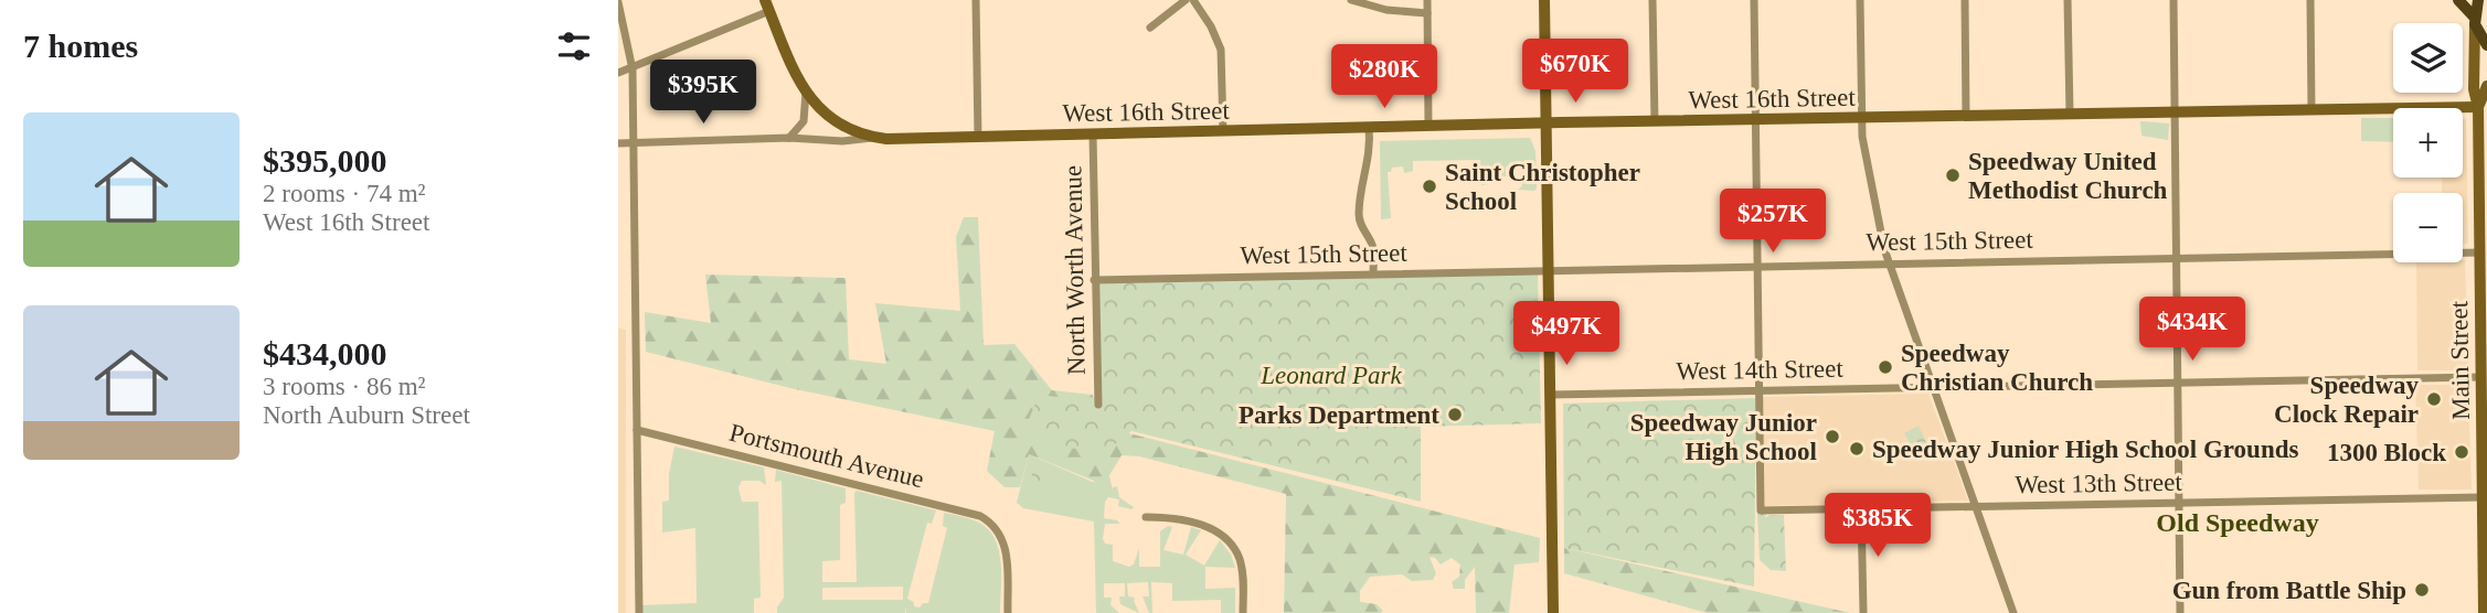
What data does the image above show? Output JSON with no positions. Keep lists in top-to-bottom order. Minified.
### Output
{"streets":{"street":["West 16th Street","West 15th Street","North Worth Avenue","Main Street","West 14th Street","Portsmouth Avenue","West 13th Street"]},"crossings":[["West 16th Street","North Worth Avenue"],["West 16th Street","Main Street"],["West 15th Street","North Worth Avenue"],["West 15th Street","Main Street"],["Main Street","West 14th Street"],["Main Street","West 13th Street"],["West 14th Street","West 13th Street"]],"districts":["Old Speedway"],"parks":["Leonard Park"],"places":["Speedway United Methodist Church","Saint Christopher School","Speedway Christian Church","Speedway Clock Repair","Parks Department","Speedway Junior High School","Speedway Junior High School Grounds","1300 Block","Gun from Battle Ship"],"page":{"heading":"7 homes","map_buttons":["+","−"],"price":["$670K","$280K","$395K","$257K","$434K","$497K","$385K"],"list":[{"name":"$395,000","note":"2 rooms · 74 m² · West 16th Street"},{"name":"$434,000","note":"3 rooms · 86 m² · North Auburn Street"}]}}
